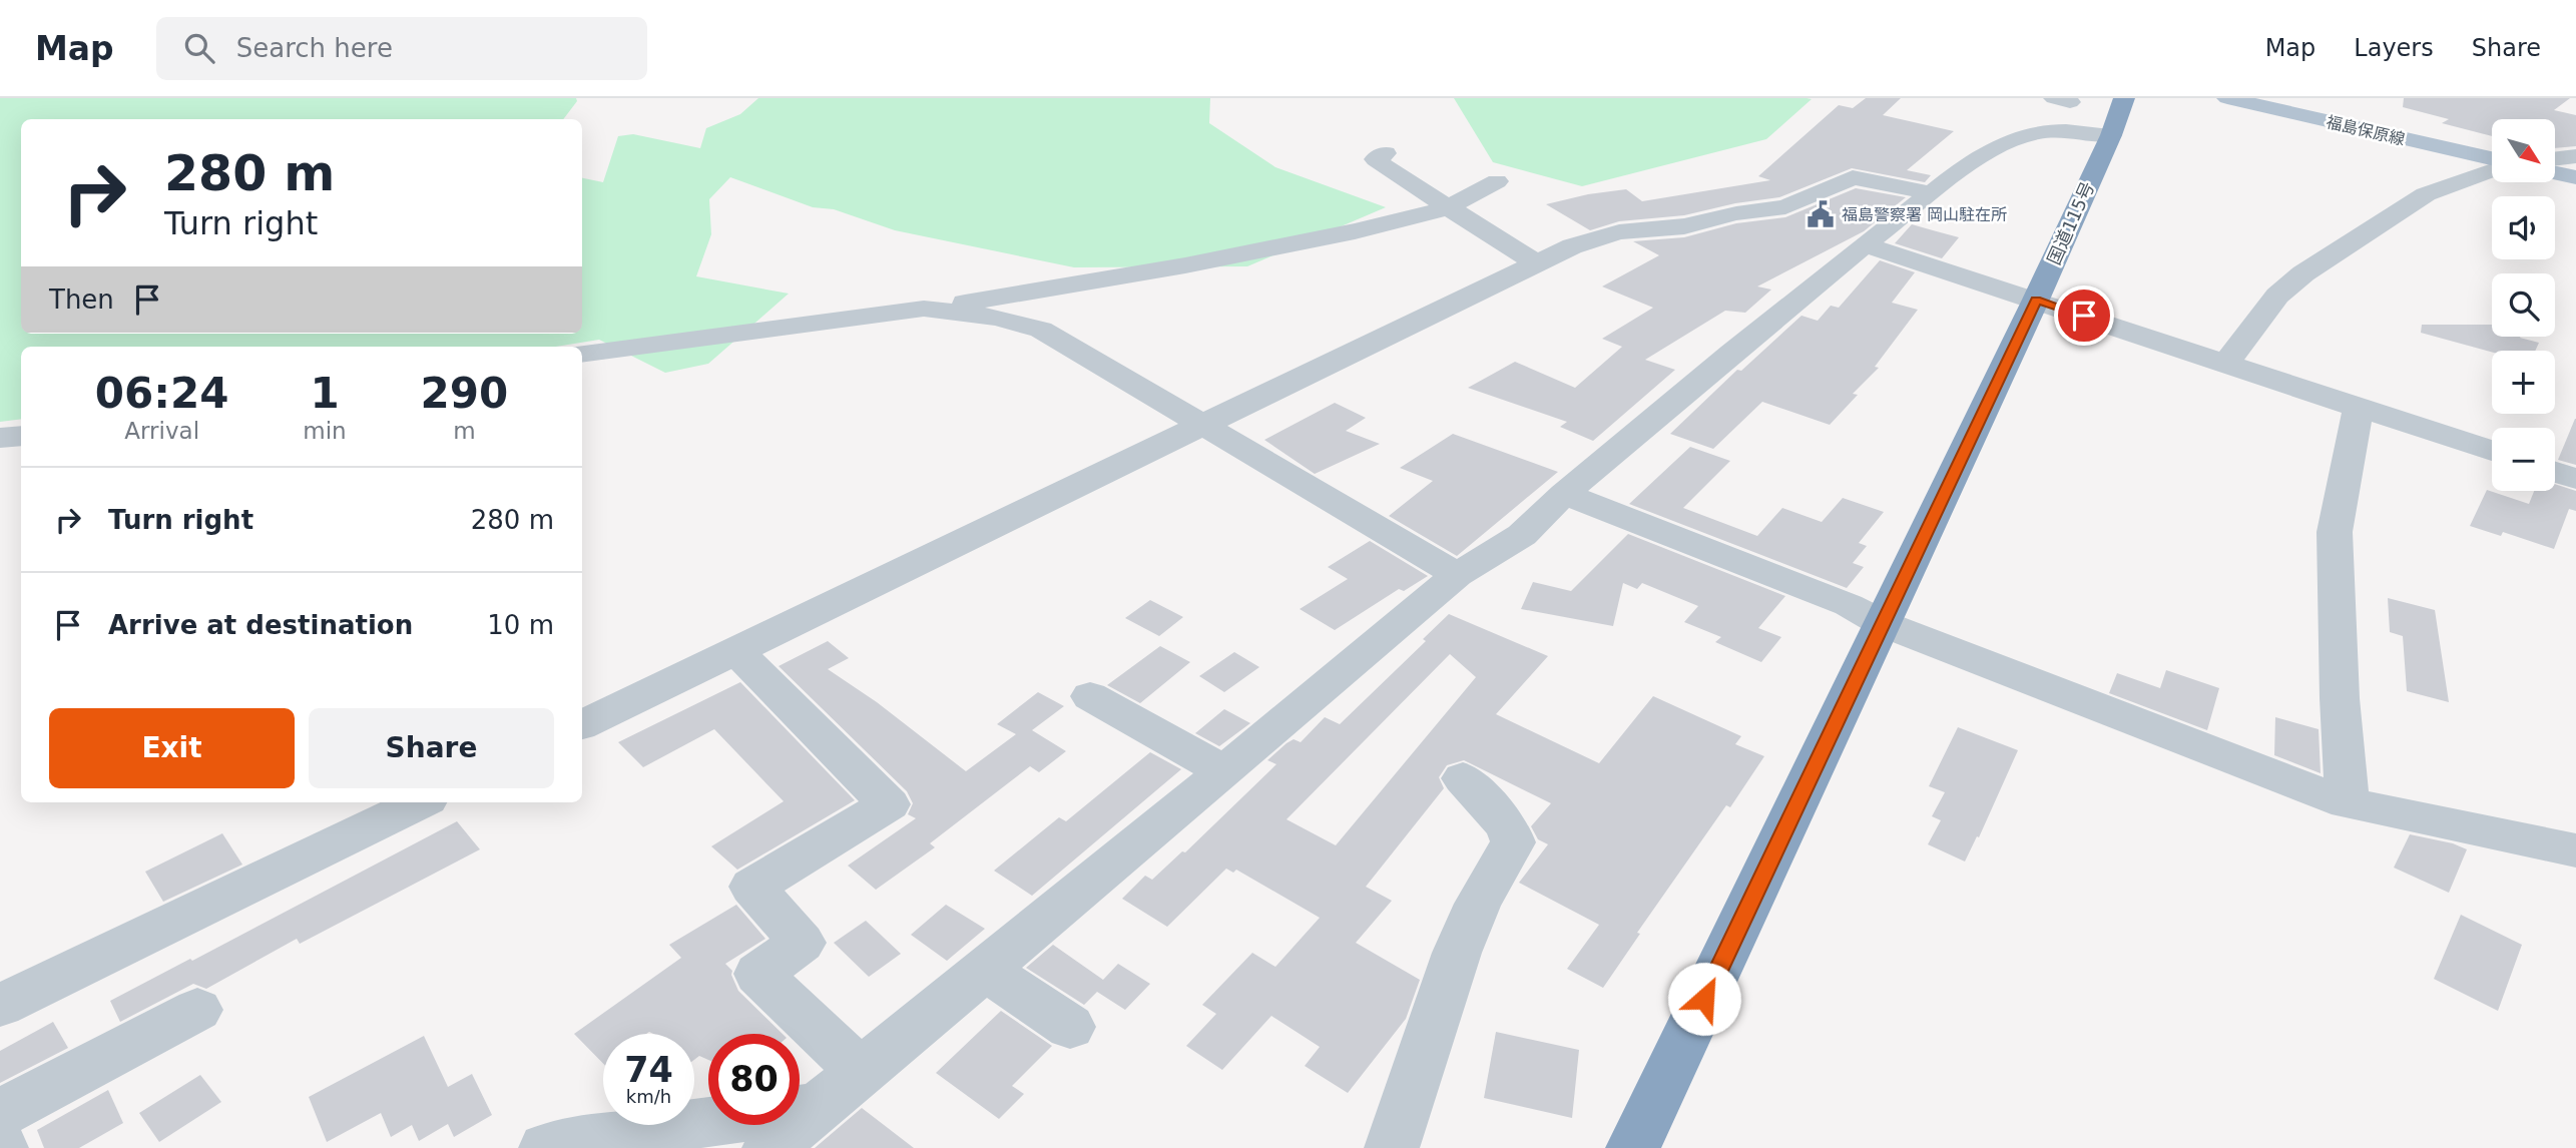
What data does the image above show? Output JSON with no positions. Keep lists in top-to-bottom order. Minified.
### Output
{"streets":{"highway":["国道115号"],"main road":["福島保原線"]},"places":{"public building":["福島警察署 岡山駐在所"]},"north":"bottom right","page":{"header":"Map","search":"Search here","nav":["Map","Layers","Share"],"map_buttons":["+","−"],"turn":["280 m","Turn right"],"then":"Then","eta":["06:24","Arrival","1","min","290","m"],"list":[{"name":"Turn right","value":"280 m"},{"name":"Arrive at destination","value":"10 m"}],"buttons":["Exit","Share"],"speed":"74 km/h","limit":"80"}}
